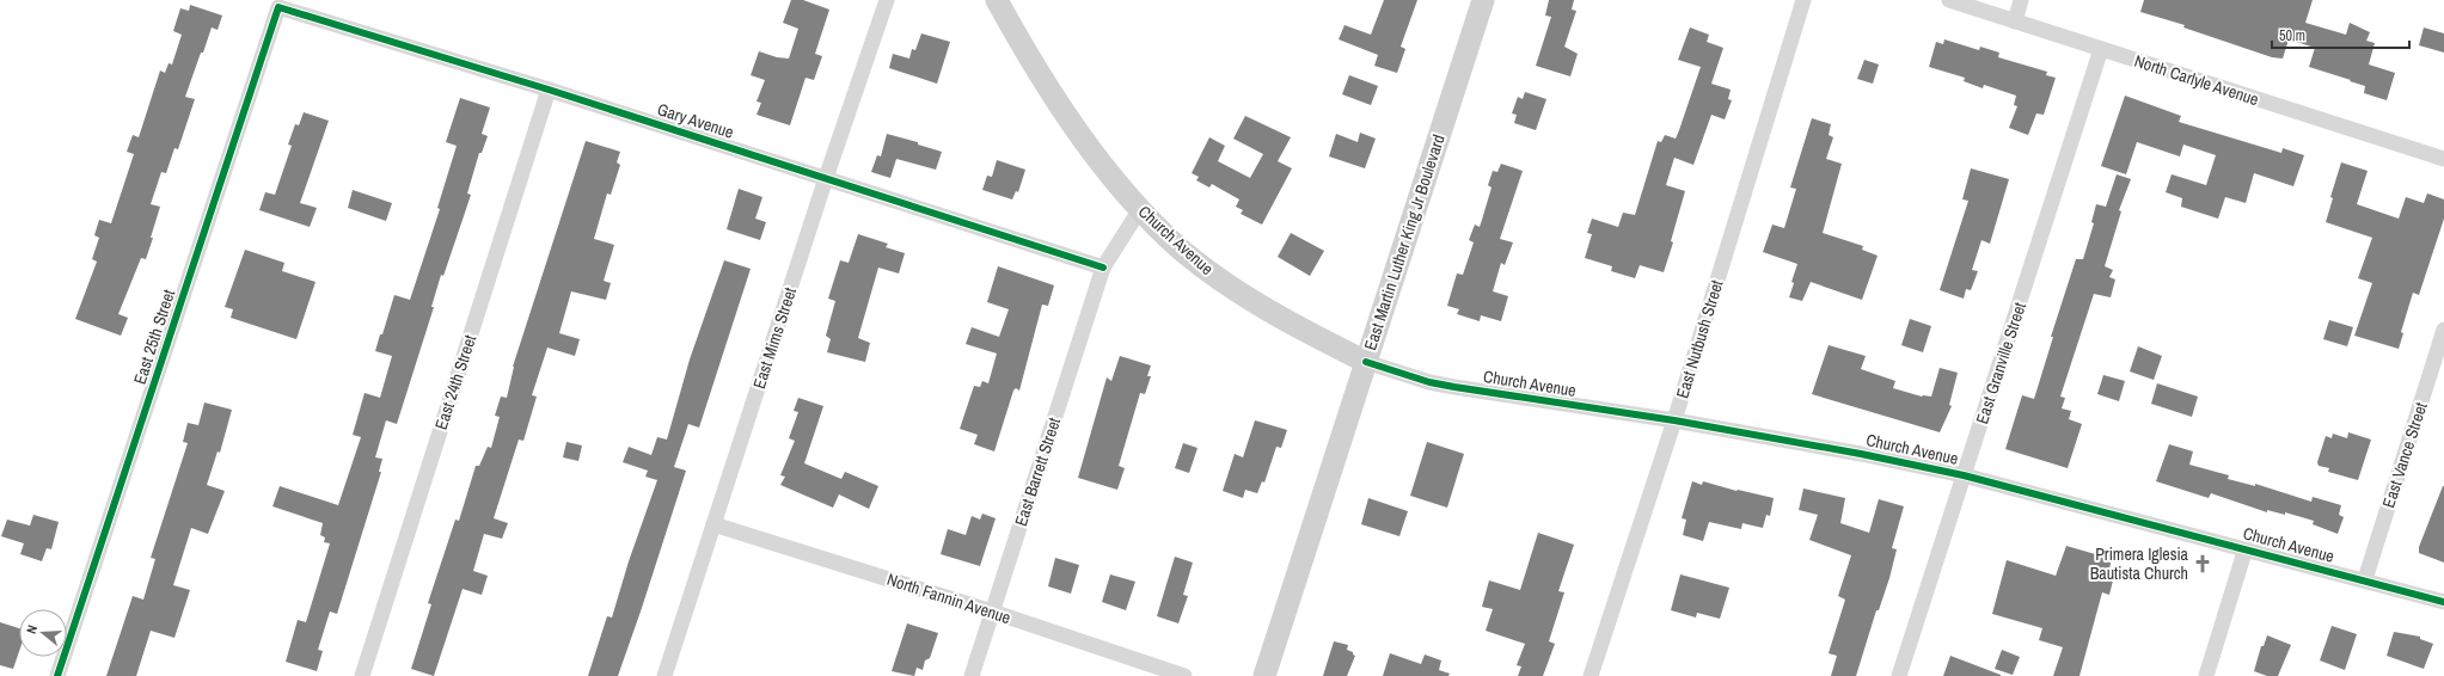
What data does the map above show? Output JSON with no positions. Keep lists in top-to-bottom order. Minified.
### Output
{"streets":{"main road":["Church Avenue","East Martin Luther King Jr Boulevard"],"street":["North Carlyle Avenue","Gary Avenue","East 25th Street","East Mims Street","East Nutbush Street","East Granville Street","East 24th Street","East Vance Street","East Barrett Street","North Fannin Avenue"]},"crossings":[["North Carlyle Avenue","East Granville Street"],["Gary Avenue","East 25th Street"],["Gary Avenue","East Mims Street"],["Gary Avenue","East 24th Street"],["Gary Avenue","East Barrett Street"],["Church Avenue","East Martin Luther King Jr Boulevard"],["Church Avenue","East Nutbush Street"],["Church Avenue","East Granville Street"],["Church Avenue","East Vance Street"],["Church Avenue","East Barrett Street"],["East Mims Street","North Fannin Avenue"],["East Barrett Street","North Fannin Avenue"]],"places":{"church":["Primera Iglesia Bautista Church"]},"scale_bar":"50 m","north":"left"}
